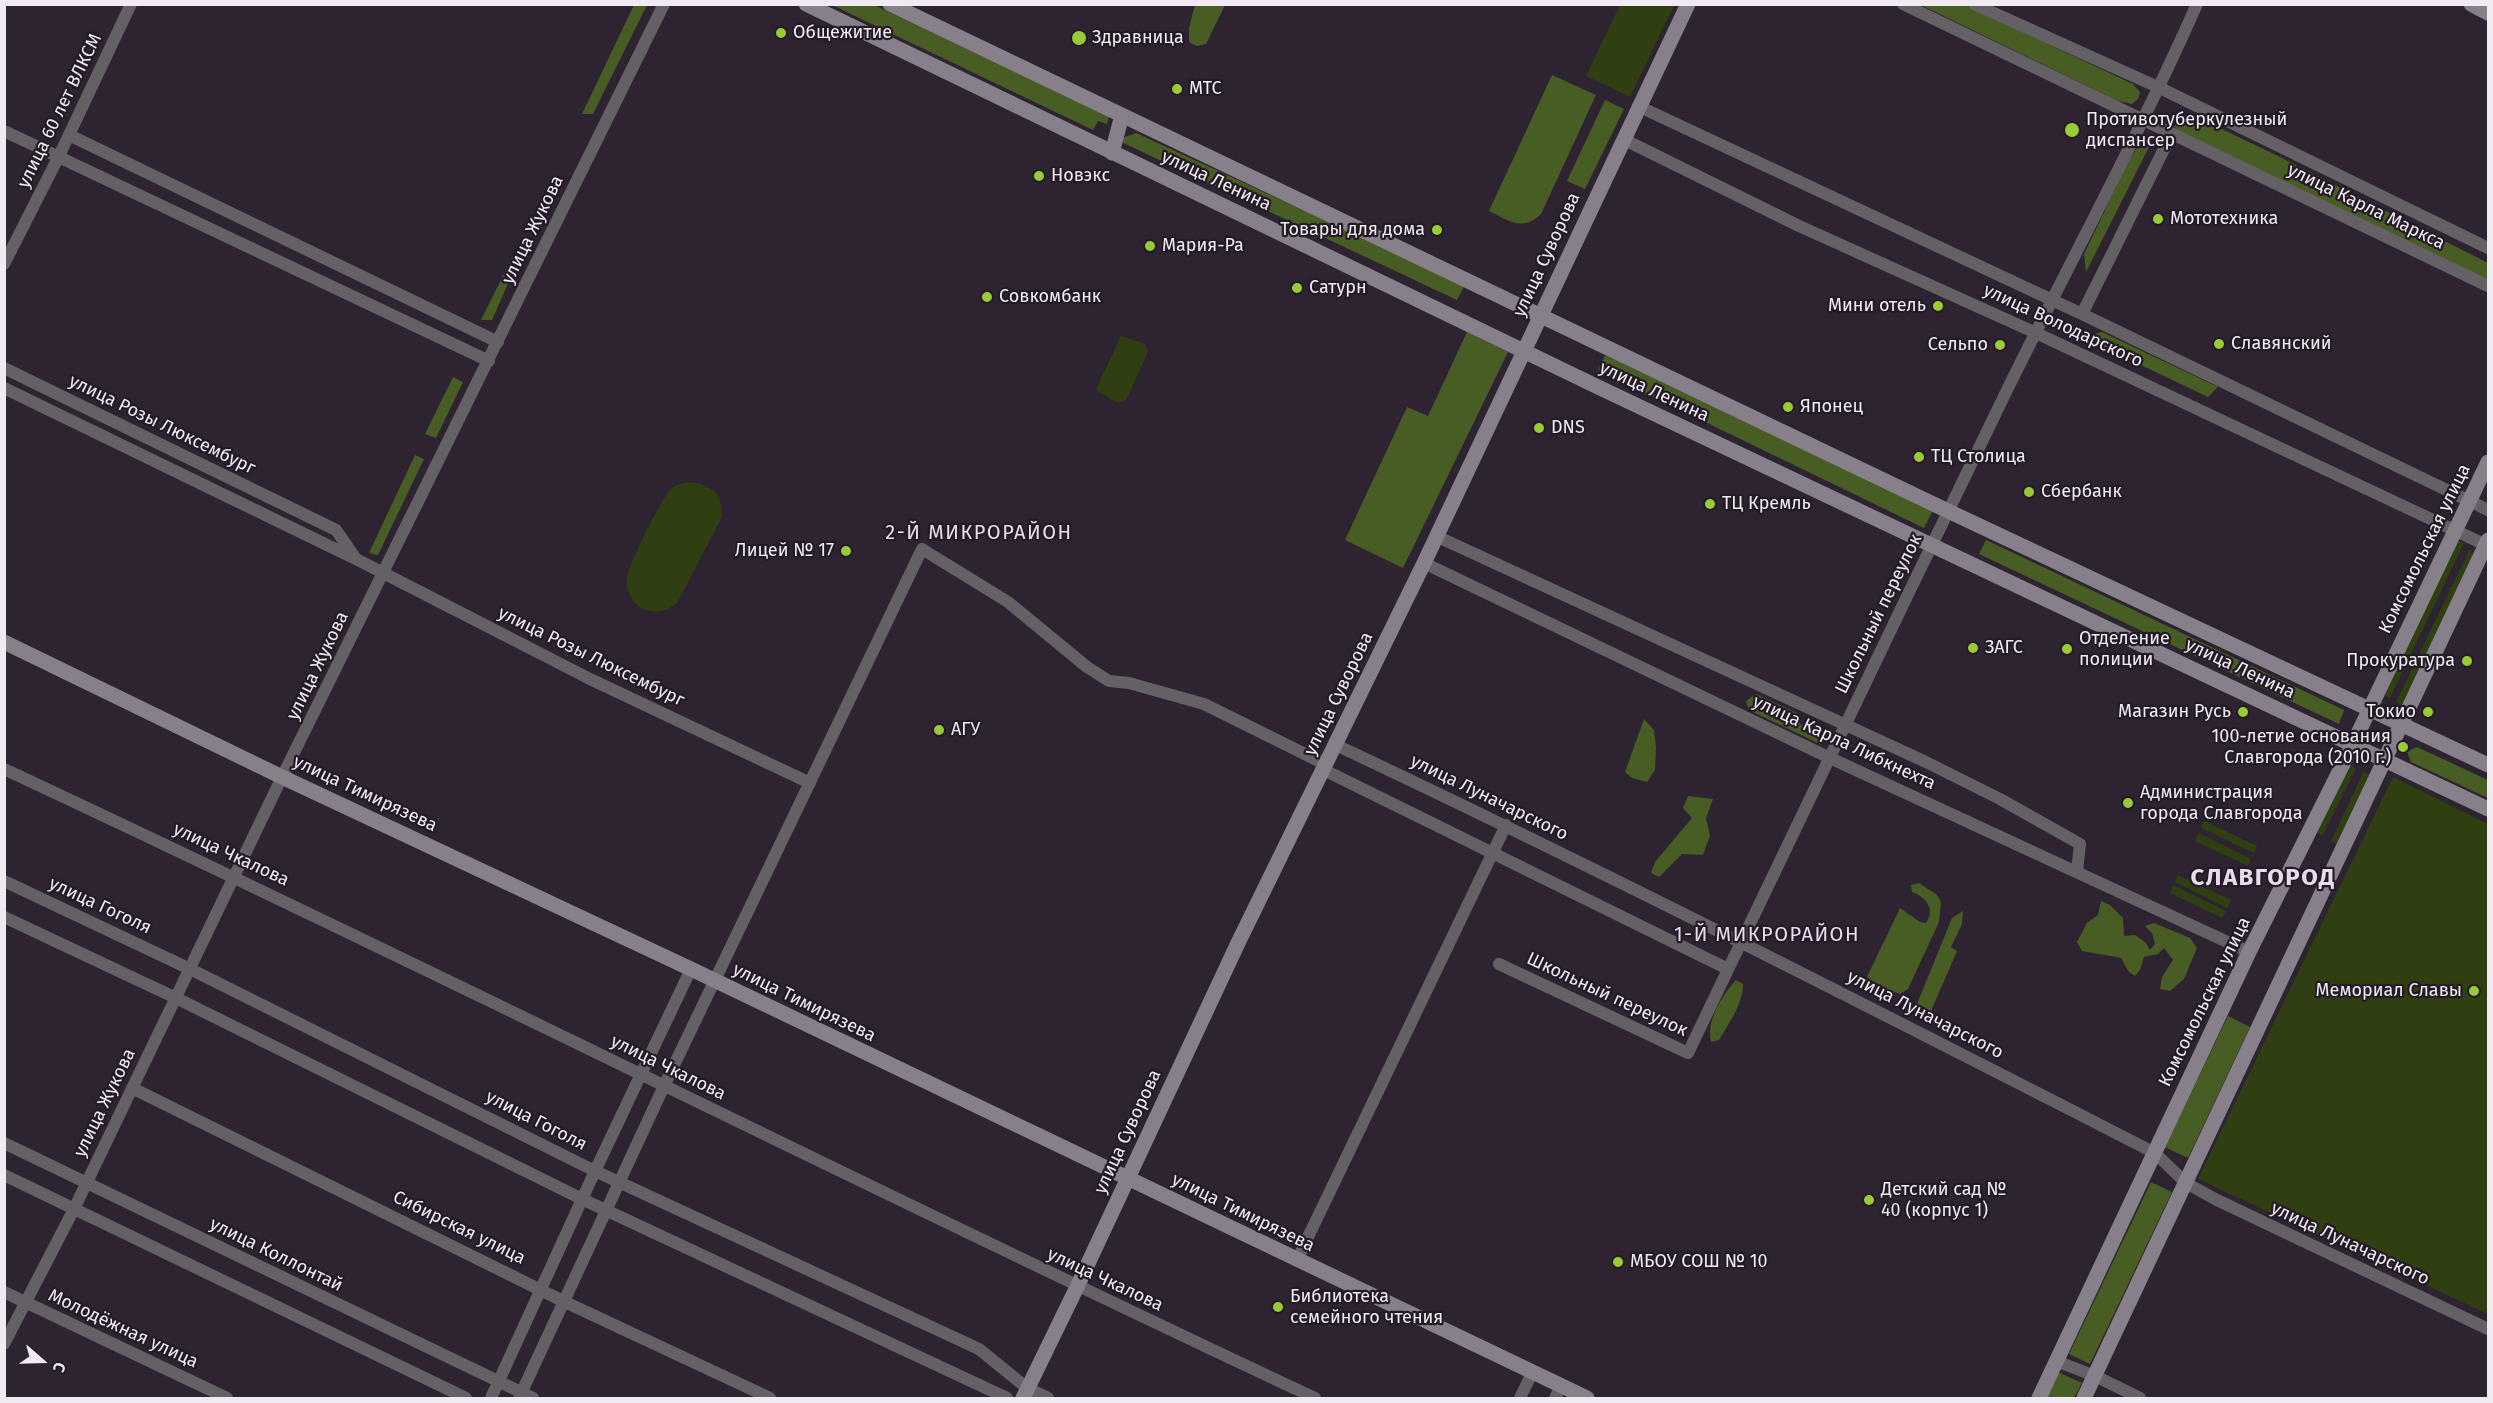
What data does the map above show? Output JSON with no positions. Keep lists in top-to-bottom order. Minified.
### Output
{"streets":{"street":["улица 60 лет ВЛКСМ","улица Ленина","улица Карла Маркса","улица Жукова","улица Суворова","улица Володарского","улица Розы Люксембург","Комсомольская улица","Школьный переулок","улица Карла Либкнехта","улица Тимирязева","улица Луначарского","улица Чкалова","улица Гоголя","Сибирская улица","улица Коллонтай","Молодёжная улица"]},"crossings":[["улица Ленина","улица Суворова"],["улица Ленина","Комсомольская улица"],["улица Ленина","Школьный переулок"],["улица Карла Маркса","Школьный переулок"],["улица Жукова","улица Розы Люксембург"],["улица Жукова","улица Тимирязева"],["улица Жукова","улица Чкалова"],["улица Жукова","улица Гоголя"],["улица Жукова","Сибирская улица"],["улица Жукова","улица Коллонтай"],["улица Жукова","Молодёжная улица"],["улица Суворова","улица Володарского"],["улица Суворова","улица Карла Либкнехта"],["улица Суворова","улица Тимирязева"],["улица Суворова","улица Луначарского"],["улица Суворова","улица Чкалова"],["улица Суворова","улица Гоголя"],["улица Володарского","Комсомольская улица"],["улица Володарского","Школьный переулок"],["Комсомольская улица","улица Карла Либкнехта"],["Комсомольская улица","улица Луначарского"],["Школьный переулок","улица Карла Либкнехта"],["Школьный переулок","улица Луначарского"]],"districts":["2-Й МИКРОРАЙОН","СЛАВГОРОД","1-Й МИКРОРАЙОН"],"places":["Общежитие","Здравница","МТС","Противотуберкулезный диспансер","Новэкс","Мототехника","Товары для дома","Мария-Ра","Сатурн","Совкомбанк","Мини отель","Славянский","Сельпо","Японец","DNS","ТЦ Столица","Сбербанк","ТЦ Кремль","Лицей № 17","ЗАГС","Отделение полиции","Прокуратура","Магазин Русь","Токио","АГУ","100-летие основания Славгорода (2010 г.)","Администрация города Славгорода","Мемориал Славы","Детский сад № 40 (корпус 1)","МБОУ СОШ № 10","Библиотека семейного чтения"],"north":"right"}
